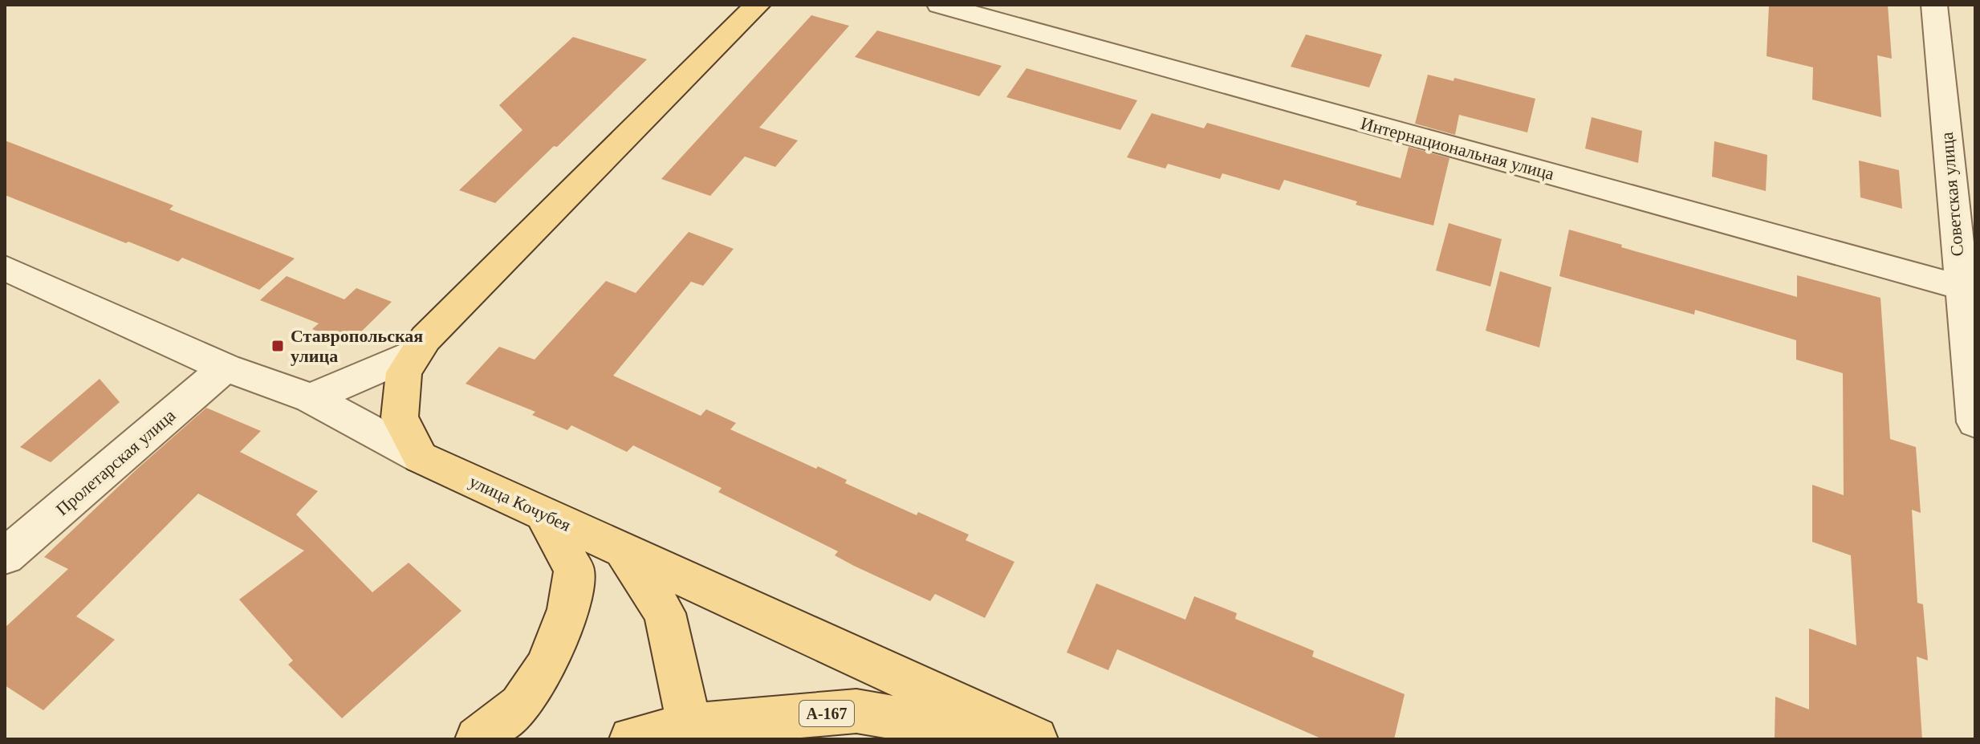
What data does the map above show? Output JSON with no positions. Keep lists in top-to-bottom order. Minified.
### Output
{"streets":{"main road":["улица Кочубея","А-167"],"street":["Интернациональная улица","Советская улица","Пролетарская улица"]},"crossings":[["Интернациональная улица","Советская улица"],["Пролетарская улица","улица Кочубея"]],"places":{"transit":["Ставропольская улица"]}}
